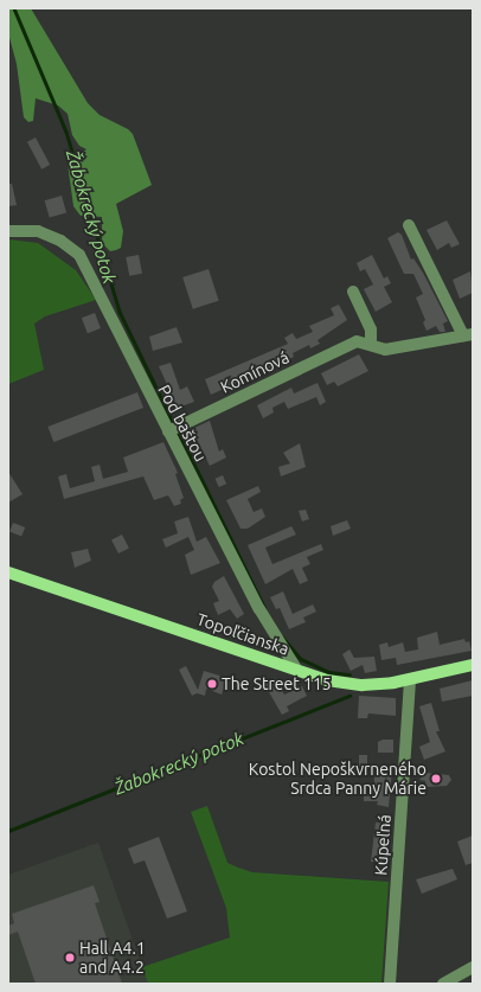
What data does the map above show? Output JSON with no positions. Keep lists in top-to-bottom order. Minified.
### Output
{"streets":{"main road":["Topoľčianska"],"street":["Komínová","Pod baštou","Kúpeľná"]},"crossings":[["Komínová","Pod baštou"],["Pod baštou","Topoľčianska"],["Topoľčianska","Kúpeľná"]],"water":["Žabokrecký potok"],"places":["The Street 115","Kostol Nepoškvrneného Srdca Panny Márie","Hall A4.1 and A4.2"]}
